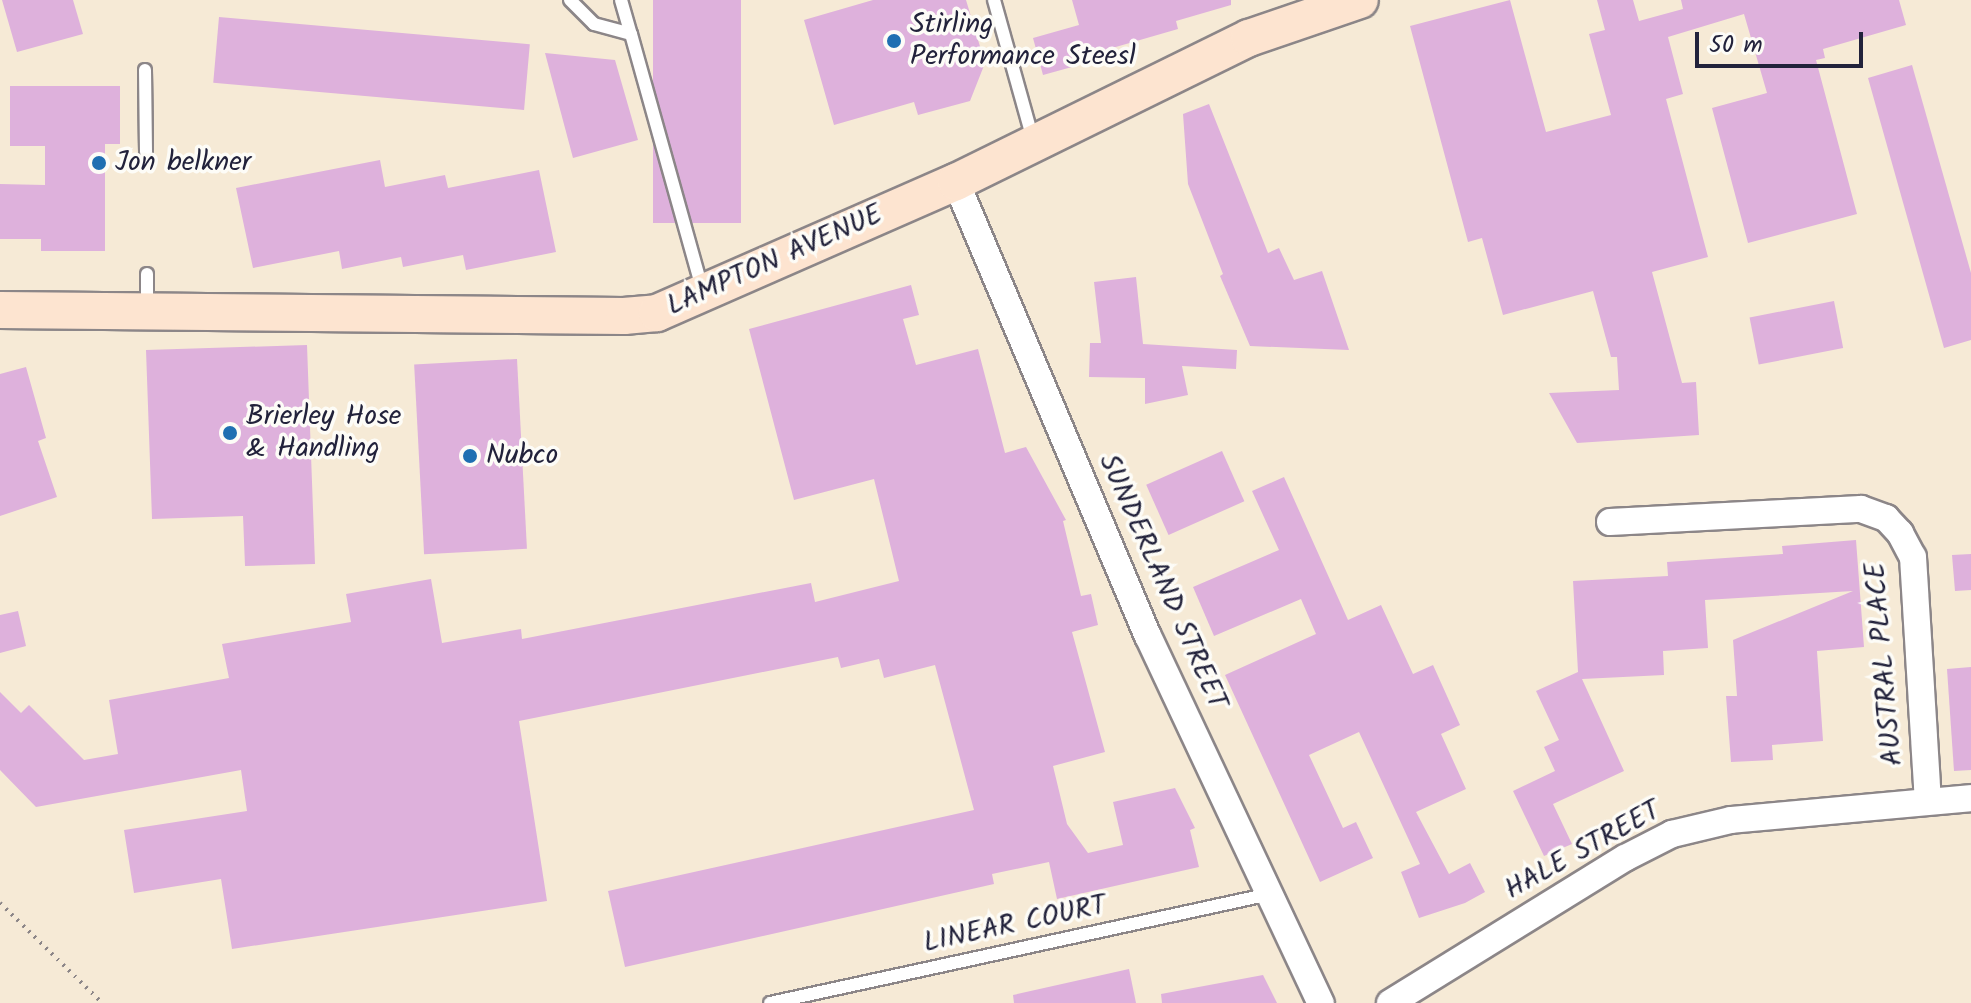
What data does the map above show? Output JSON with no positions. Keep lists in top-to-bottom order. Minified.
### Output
{"streets":{"street":["LAMPTON AVENUE","SUNDERLAND STREET","AUSTRAL PLACE","HALE STREET"],"lane":["LINEAR COURT"]},"crossings":[["LAMPTON AVENUE","SUNDERLAND STREET"],["SUNDERLAND STREET","LINEAR COURT"],["AUSTRAL PLACE","HALE STREET"]],"places":["Stirling Performance Steesl","Jon belkner","Brierley Hose & Handling","Nubco"],"scale_bar":"50 m"}
